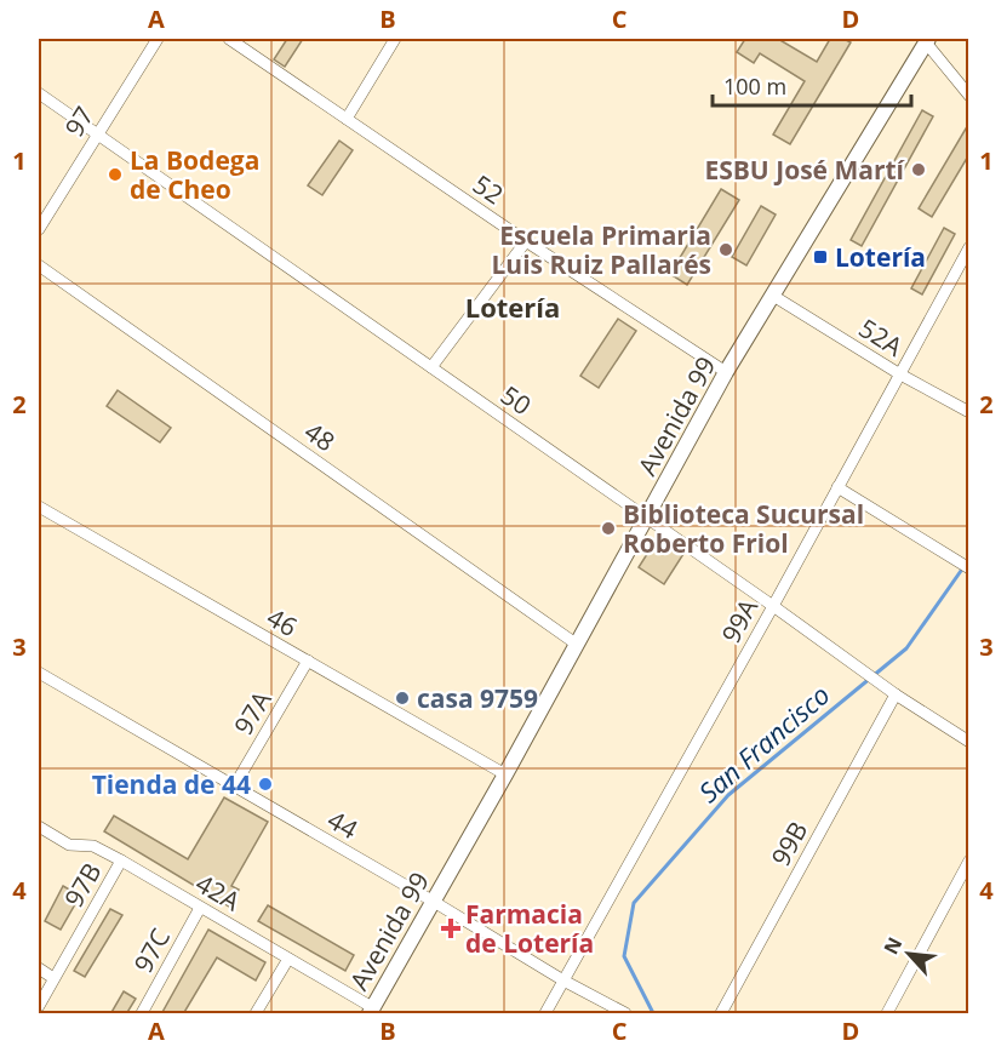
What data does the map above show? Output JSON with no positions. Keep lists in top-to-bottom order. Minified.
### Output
{"streets":{"street":["97","52","52A","50","Avenida 99","48","99A","46","97A","44","99B","97B","42A","97C"]},"crossings":[["97","50"],["52","Avenida 99"],["52A","Avenida 99"],["52A","99A"],["50","Avenida 99"],["50","99A"],["50","99B"],["Avenida 99","48"],["Avenida 99","46"],["Avenida 99","44"],["Avenida 99","42A"],["99A","44"],["46","97A"],["97A","44"],["97B","42A"],["42A","97C"]],"districts":["Lotería"],"water":["San Francisco"],"places":{"other":["ESBU José Martí","La Bodega de Cheo","Escuela Primaria Luis Ruiz Pallarés","Biblioteca Sucursal Roberto Friol","casa 9759","Tienda de 44"],"transit":["Lotería"],"health":["Farmacia de Lotería"]},"scale_bar":"100 m","north":"top left","grid":{"columns":["A","B","C","D"],"rows":["1","2","3","4"]}}
